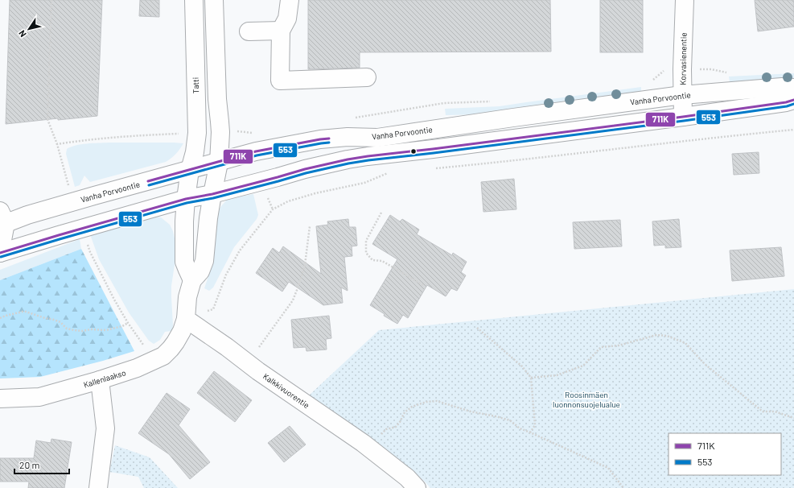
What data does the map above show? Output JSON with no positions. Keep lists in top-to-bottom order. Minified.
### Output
{"streets":{"main road":["Korvasienentie","Tatti","Vanha Porvoontie","Kallenlaakso","Kalkkivuorentie"]},"crossings":[["Korvasienentie","Vanha Porvoontie"],["Tatti","Vanha Porvoontie"],["Kallenlaakso","Kalkkivuorentie"]],"parks":["Roosinmäen luonnonsuojelualue"],"lines":["transit line 711K","transit line 553"],"legend":["711K","553"],"scale_bar":"20 m","north":"bottom left"}
